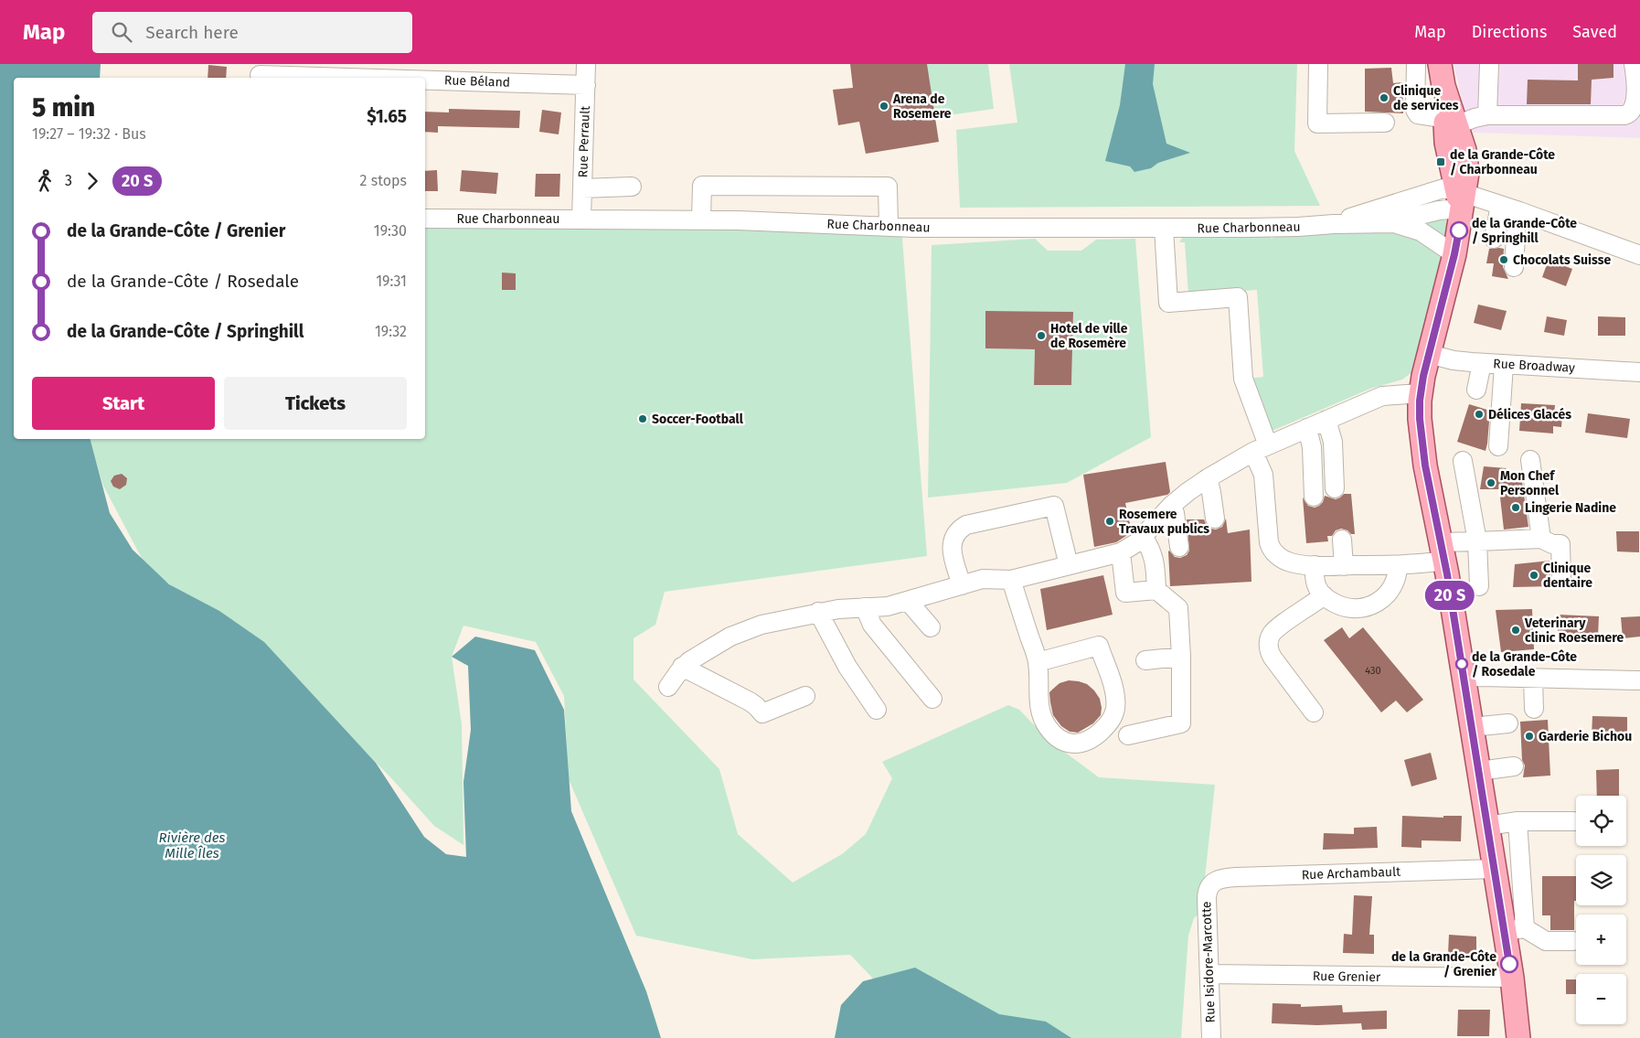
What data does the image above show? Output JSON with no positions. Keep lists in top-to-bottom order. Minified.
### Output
{"streets":{"street":["Rue Béland","Rue Perrault","Rue Charbonneau","Rue Broadway","Rue Archambault","Rue Isidore-Marcotte","Rue Grenier"]},"crossings":[["Rue Béland","Rue Perrault"],["Rue Perrault","Rue Charbonneau"],["Rue Archambault","Rue Isidore-Marcotte"],["Rue Isidore-Marcotte","Rue Grenier"]],"water":["Rivière des Mille Îles"],"places":{"other":["Clinique de services","Arena de Rosemere","de la Grande-Côte / Springhill","Chocolats Suisse","Hotel de ville de Rosemère","Délices Glacés","Soccer-Football","Mon Chef Personnel","Lingerie Nadine","Rosemere Travaux publics","Clinique dentaire","Veterinary clinic Roesemere","de la Grande-Côte / Rosedale","Garderie Bichou","de la Grande-Côte / Grenier"],"transit":["de la Grande-Côte / Charbonneau"]},"house_numbers":["430"],"page":{"header":"Map","search":"Search here","nav":["Map","Directions","Saved"],"on_map":"20 S","heading":["5 min","19:27 – 19:32 · Bus","$1.65"],"legs":["3","20 S","2 stops"],"list":[{"name":"de la Grande-Côte / Grenier","value":"19:30"},{"name":"de la Grande-Côte / Rosedale","value":"19:31"},{"name":"de la Grande-Côte / Springhill","value":"19:32"}],"buttons":["Start","Tickets"],"map_buttons":["+","−"]}}
